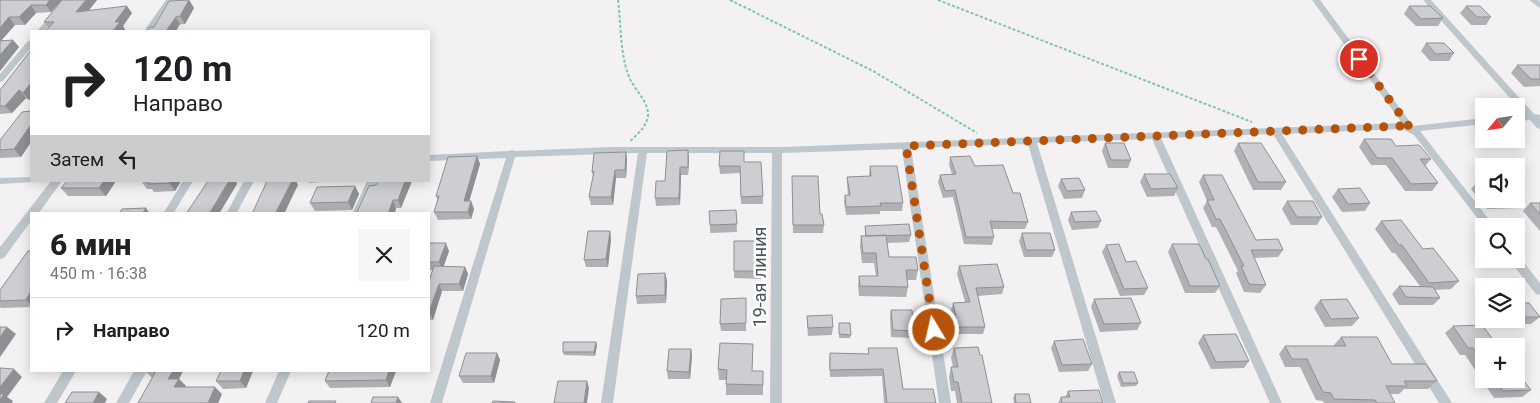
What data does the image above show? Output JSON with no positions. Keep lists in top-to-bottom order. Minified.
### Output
{"streets":{"street":["19-ая линия"]},"north":"bottom left","page":{"turn":["120 m","Направо"],"map_buttons":"+","then":"Затем","heading":["6 мин","450 m · 16:38"],"list":[{"name":"Направо","value":"120 m"}]}}
